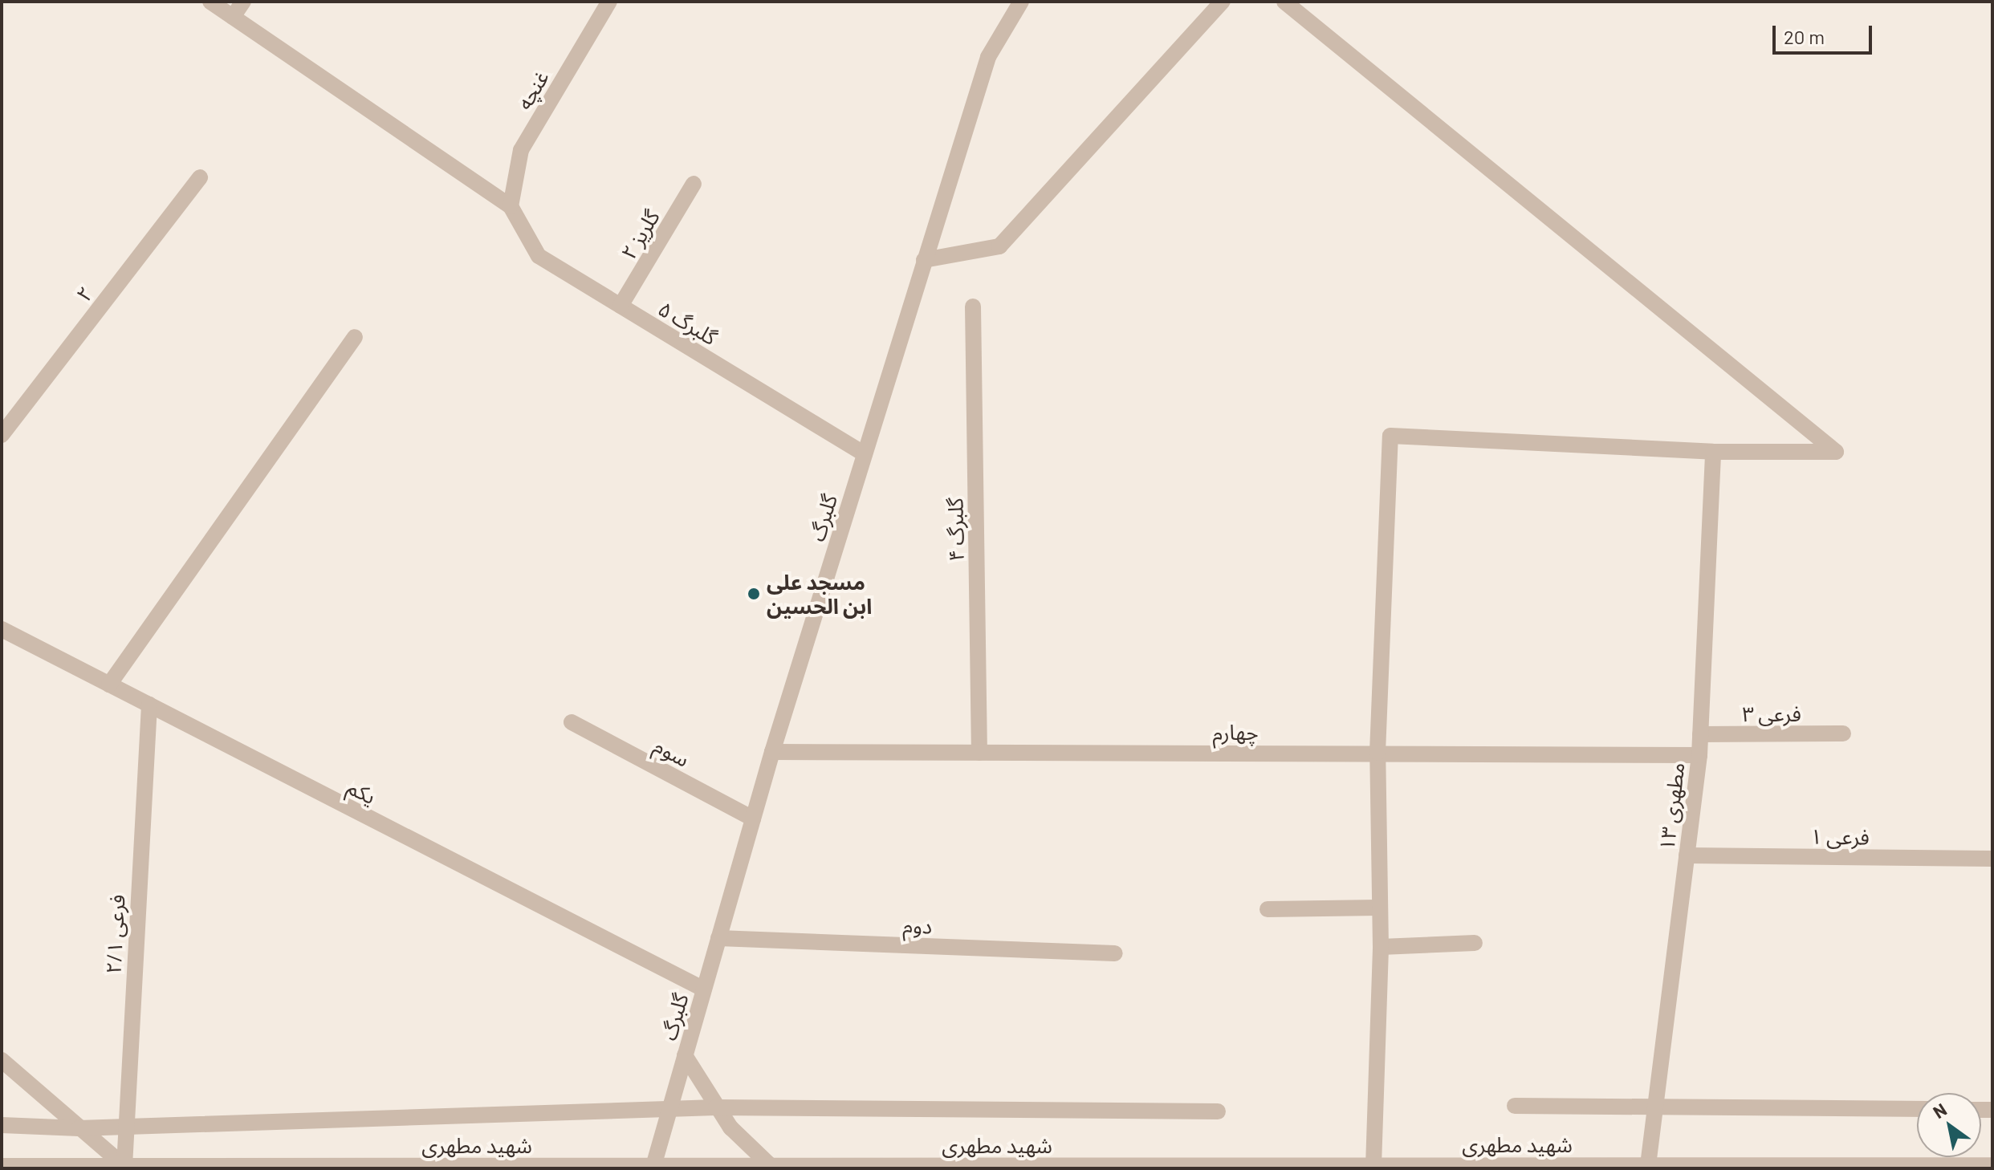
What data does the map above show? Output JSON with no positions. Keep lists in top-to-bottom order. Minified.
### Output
{"streets":{"street":["غنچه","گلریز ۲","۲","گلبرگ ۵","گلبرگ","گلبرگ ۴","فرعی ۳","چهارم","سوم","یکم","مطهری ۱۳","فرعی ۱","دوم","فرعی ۲/۱","شهید مطهری"]},"crossings":[["غنچه","گلبرگ ۵"],["گلریز ۲","گلبرگ ۵"],["گلبرگ ۵","گلبرگ"],["گلبرگ","چهارم"],["گلبرگ","سوم"],["گلبرگ","یکم"],["گلبرگ","دوم"],["گلبرگ","شهید مطهری"],["گلبرگ ۴","چهارم"],["فرعی ۳","مطهری ۱۳"],["چهارم","مطهری ۱۳"],["یکم","فرعی ۲/۱"],["مطهری ۱۳","فرعی ۱"],["مطهری ۱۳","شهید مطهری"],["فرعی ۲/۱","شهید مطهری"]],"places":["مسجد علی ابن الحسین"],"scale_bar":"20 m","north":"top left"}
